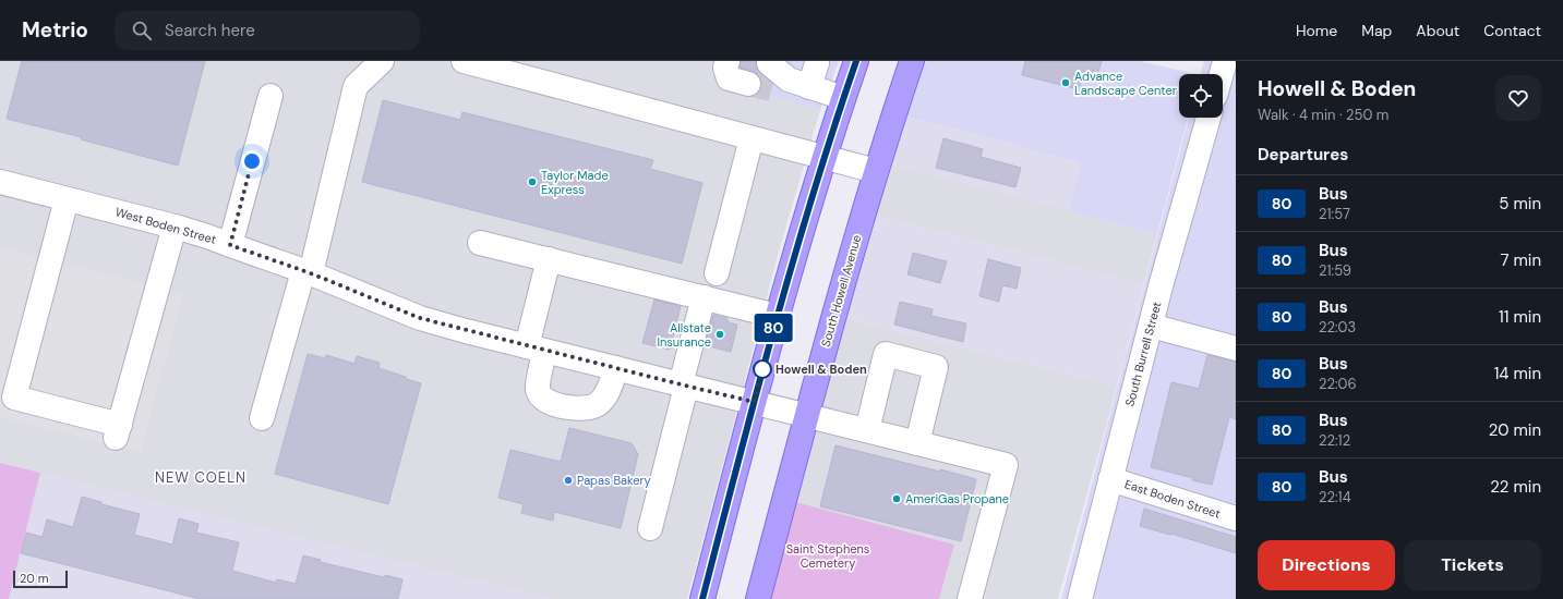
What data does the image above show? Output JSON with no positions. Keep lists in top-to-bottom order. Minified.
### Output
{"streets":{"main road":["South Howell Avenue"],"street":["West Boden Street","South Burrell Street","East Boden Street"]},"crossings":[["West Boden Street","South Howell Avenue"],["South Burrell Street","East Boden Street"]],"districts":["NEW COELN"],"parks":["Saint Stephens Cemetery"],"places":["Advance Landscape Center","Taylor Made Express","Allstate Insurance","Howell & Boden","Papas Bakery","AmeriGas Propane"],"lines":["bus line 80"],"scale_bar":"20 m","page":{"header":"Metrio","search":"Search here","nav":["Home","Map","About","Contact"],"on_map":"80","heading":[["Howell & Boden","Walk · 4 min · 250 m"],"Departures"],"list":[{"mark":"80","name":"Bus","note":"21:57","value":"5 min"},{"mark":"80","name":"Bus","note":"21:59","value":"7 min"},{"mark":"80","name":"Bus","note":"22:03","value":"11 min"},{"mark":"80","name":"Bus","note":"22:06","value":"14 min"},{"mark":"80","name":"Bus","note":"22:12","value":"20 min"},{"mark":"80","name":"Bus","note":"22:14","value":"22 min"}],"buttons":["Directions","Tickets"],"scale":"20 m"}}
